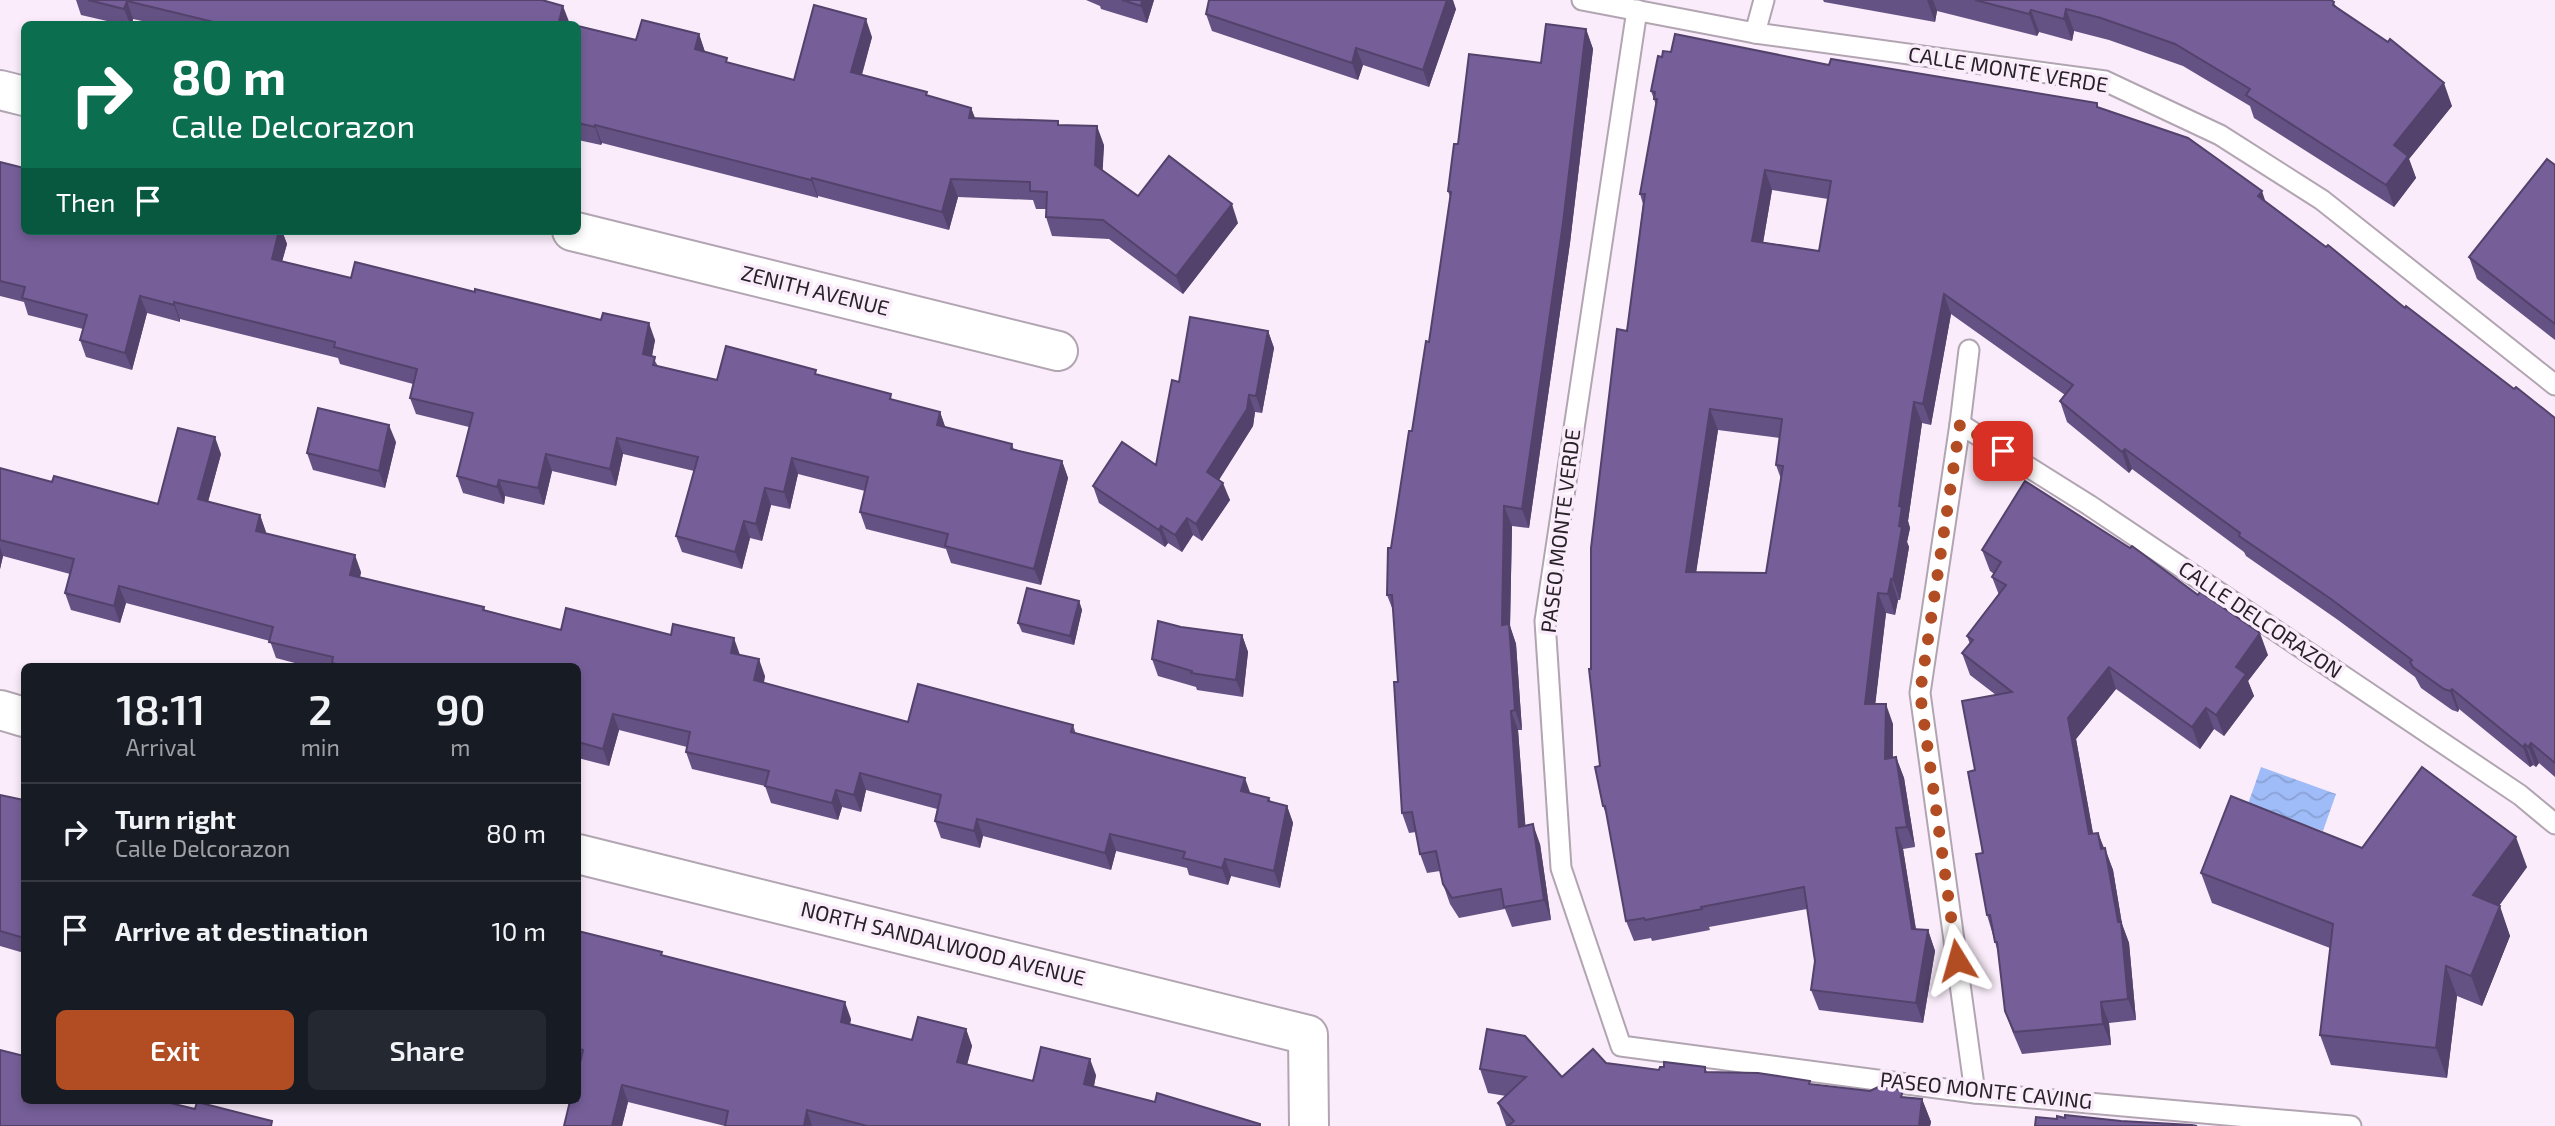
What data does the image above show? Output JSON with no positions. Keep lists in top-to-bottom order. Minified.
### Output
{"streets":{"street":["ZENITH AVENUE","NORTH SANDALWOOD AVENUE"],"lane":["CALLE MONTE VERDE","PASEO MONTE VERDE","CALLE DELCORAZON","PASEO MONTE CAVING"]},"crossings":[["CALLE MONTE VERDE","PASEO MONTE VERDE"],["PASEO MONTE VERDE","PASEO MONTE CAVING"]],"page":{"turn":["80 m","Calle Delcorazon"],"then":"Then","eta":["18:11","Arrival","2","min","90","m"],"list":[{"name":"Turn right","note":"Calle Delcorazon","value":"80 m"},{"name":"Arrive at destination","value":"10 m"}],"buttons":["Exit","Share"]}}
